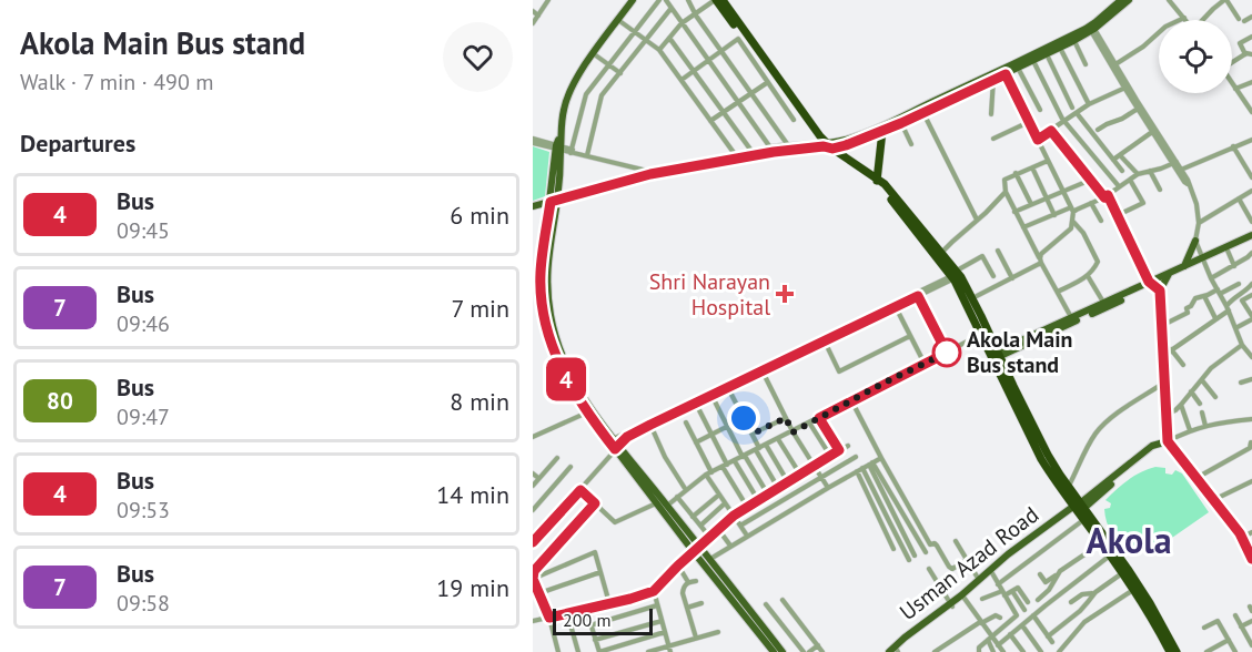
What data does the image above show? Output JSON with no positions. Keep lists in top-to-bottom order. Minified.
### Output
{"streets":{"main road":["Usman Azad Road"]},"districts":["Akola"],"places":{"health":["Shri Narayan Hospital"],"other":["Akola Main Bus stand"]},"lines":["bus line 4"],"scale_bar":"200 m","page":{"heading":[["Akola Main Bus stand","Walk · 7 min · 490 m"],"Departures"],"on_map":"4","list":[{"mark":"4","name":"Bus","note":"09:45","value":"6 min"},{"mark":"7","name":"Bus","note":"09:46","value":"7 min"},{"mark":"80","name":"Bus","note":"09:47","value":"8 min"},{"mark":"4","name":"Bus","note":"09:53","value":"14 min"},{"mark":"7","name":"Bus","note":"09:58","value":"19 min"}],"scale":"200 m"}}
